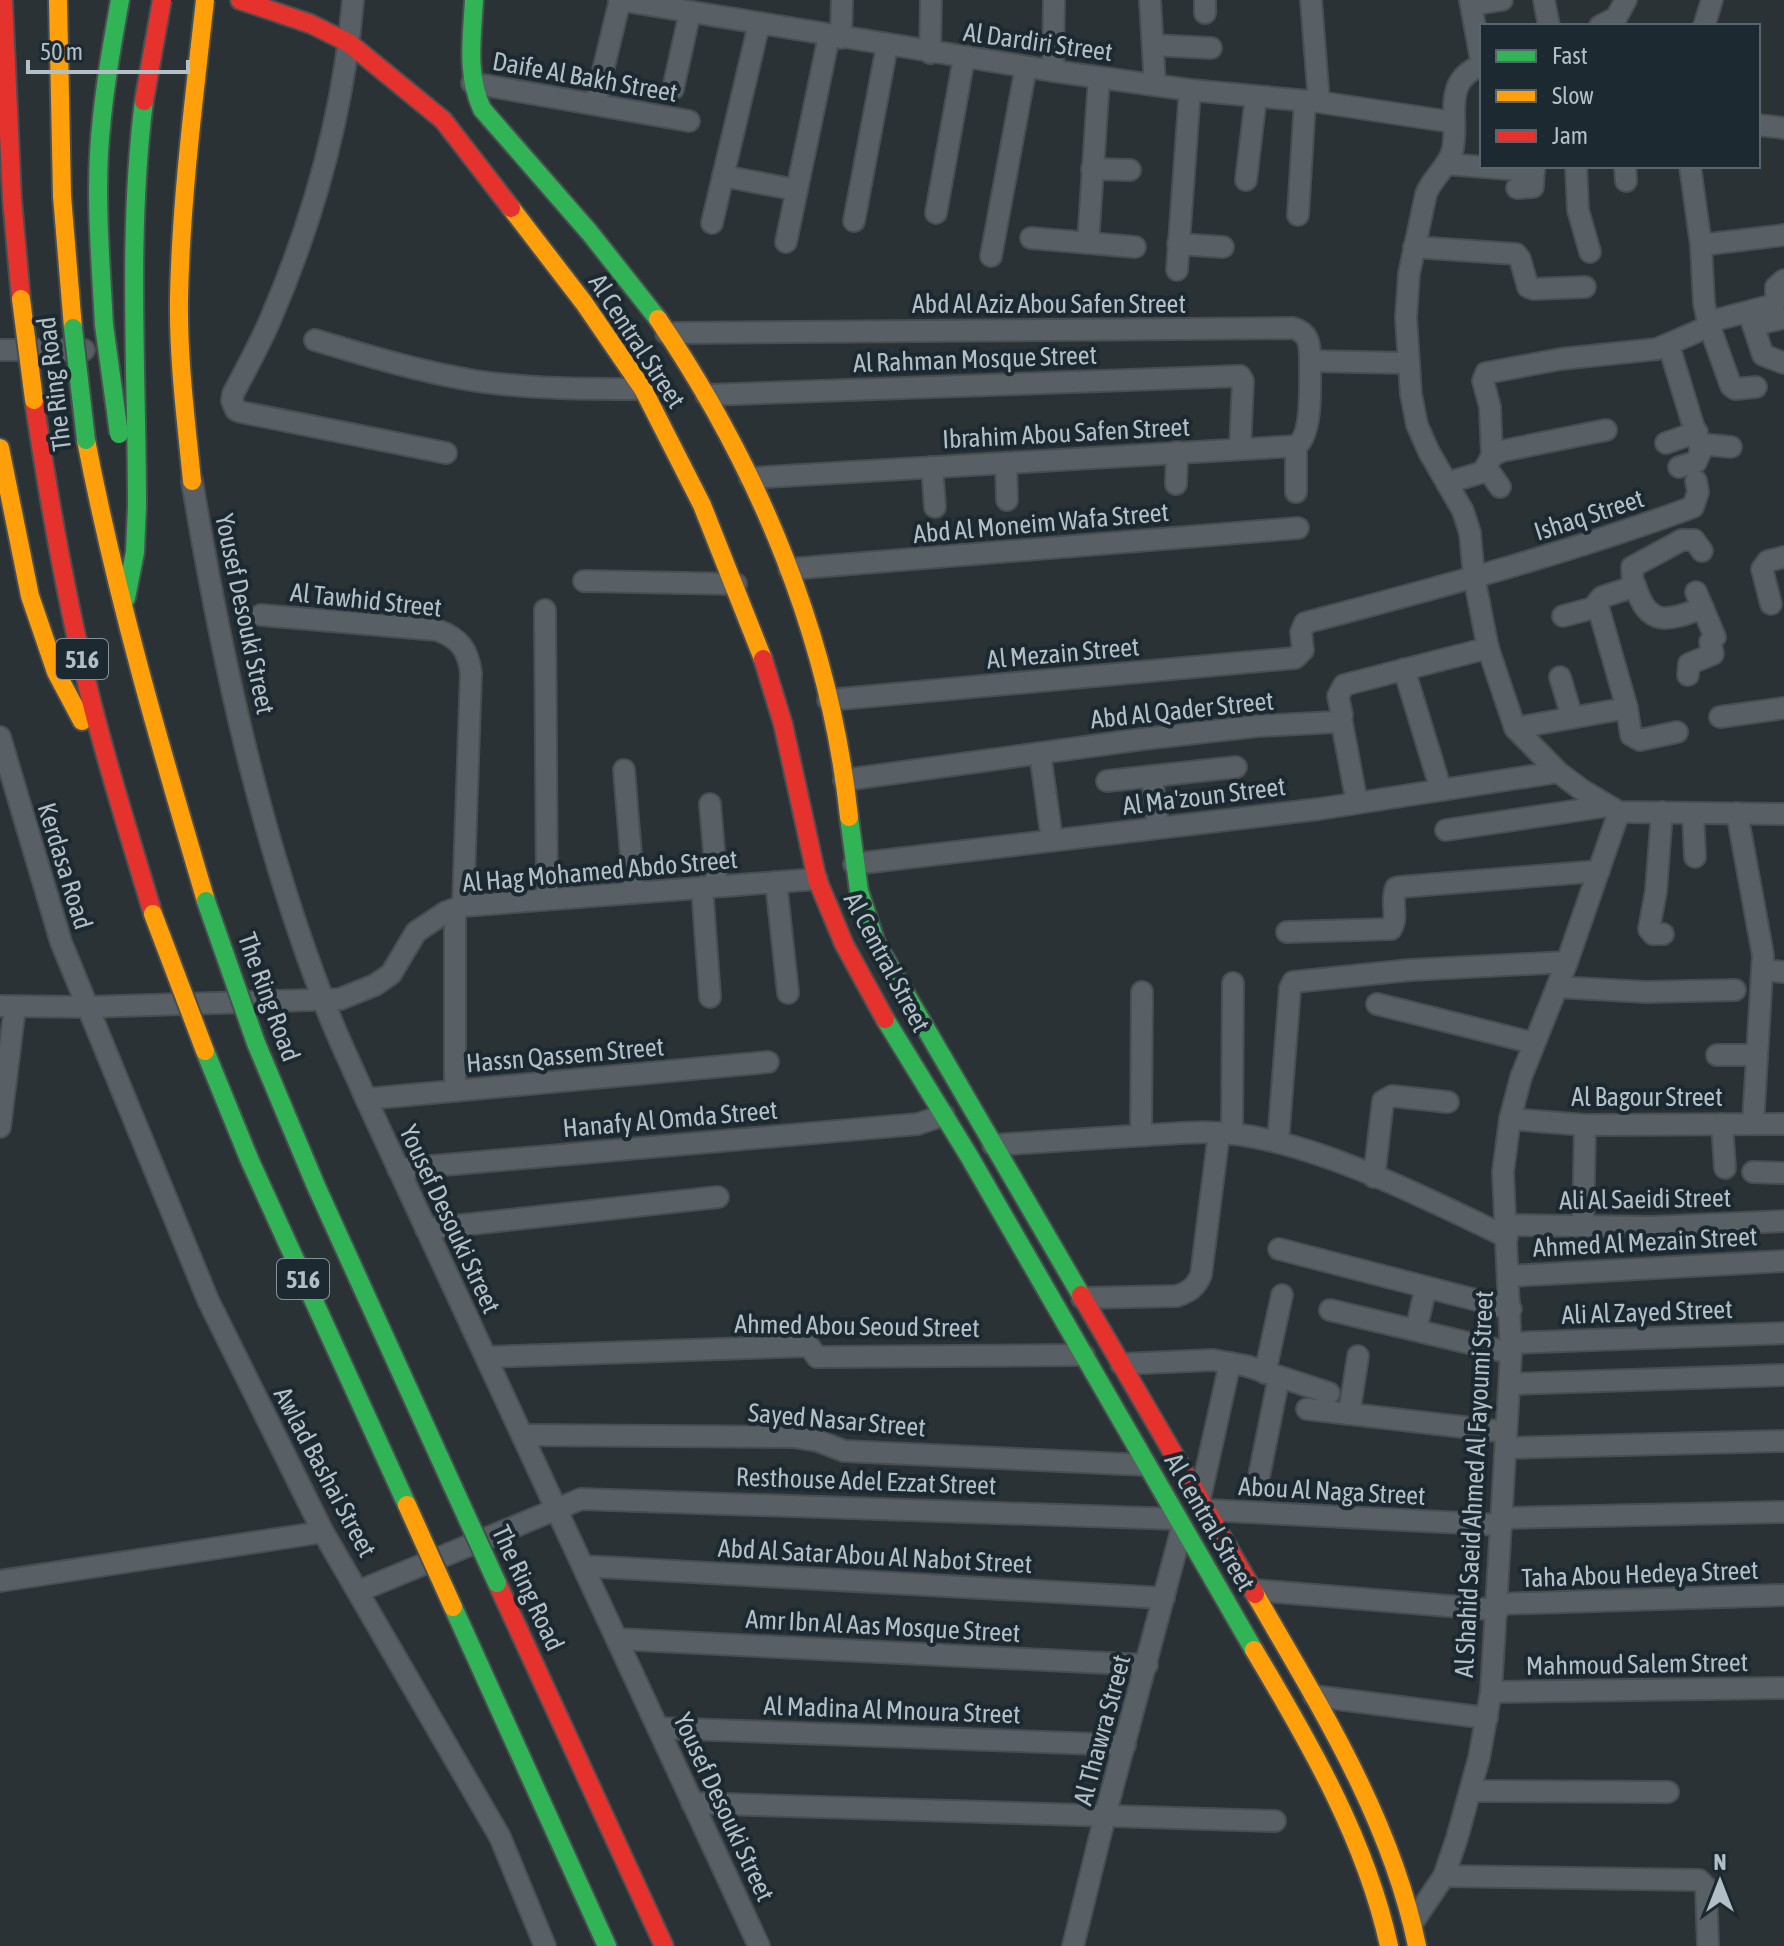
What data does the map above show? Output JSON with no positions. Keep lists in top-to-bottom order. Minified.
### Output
{"streets":{"main road":["Al Central Street","The Ring Road","516"],"street":["Al Dardiri Street","Daife Al Bakh Street","Abd Al Aziz Abou Safen Street","Al Rahman Mosque Street","Ibrahim Abou Safen Street","Ishaq Street","Abd Al Moneim Wafa Street","Al Tawhid Street","Yousef Desouki Street","Al Mezain Street","Abd Al Qader Street","Al Ma'zoun Street","Kerdasa Road","Al Hag Mohamed Abdo Street","Hassn Qassem Street","Al Bagour Street","Hanafy Al Omda Street","Ali Al Saeidi Street","Ahmed Al Mezain Street","Ali Al Zayed Street","Ahmed Abou Seoud Street","Sayed Nasar Street","Awlad Bashai Street","Resthouse Adel Ezzat Street","Al Shahid Saeid Ahmed Al Fayoumi Street","Abou Al Naga Street","Abd Al Satar Abou Al Nabot Street","Taha Abou Hedeya Street","Amr Ibn Al Aas Mosque Street","Mahmoud Salem Street","Al Madina Al Mnoura Street","Al Thawra Street"]},"crossings":[["Daife Al Bakh Street","Al Central Street"],["Abd Al Aziz Abou Safen Street","Al Central Street"],["Al Central Street","Al Rahman Mosque Street"],["Al Central Street","Ibrahim Abou Safen Street"],["Al Central Street","Abd Al Moneim Wafa Street"],["Al Central Street","Al Mezain Street"],["Al Central Street","Abd Al Qader Street"],["Al Central Street","Al Ma'zoun Street"],["Al Central Street","Al Hag Mohamed Abdo Street"],["Al Central Street","Hanafy Al Omda Street"],["Al Central Street","Ahmed Abou Seoud Street"],["Al Central Street","Sayed Nasar Street"],["Al Central Street","Resthouse Adel Ezzat Street"],["Al Central Street","Al Shahid Saeid Ahmed Al Fayoumi Street"],["Al Central Street","Abou Al Naga Street"],["Al Central Street","Taha Abou Hedeya Street"],["Al Central Street","Al Thawra Street"],["Al Rahman Mosque Street","Ibrahim Abou Safen Street"],["Ishaq Street","Al Mezain Street"],["Al Tawhid Street","Al Hag Mohamed Abdo Street"],["Yousef Desouki Street","Al Hag Mohamed Abdo Street"],["Yousef Desouki Street","Hassn Qassem Street"],["Yousef Desouki Street","Hanafy Al Omda Street"],["Yousef Desouki Street","Ahmed Abou Seoud Street"],["Yousef Desouki Street","Sayed Nasar Street"],["Yousef Desouki Street","Resthouse Adel Ezzat Street"],["Yousef Desouki Street","Abd Al Satar Abou Al Nabot Street"],["Yousef Desouki Street","Amr Ibn Al Aas Mosque Street"],["Yousef Desouki Street","Al Madina Al Mnoura Street"],["Kerdasa Road","Al Hag Mohamed Abdo Street"],["Kerdasa Road","Awlad Bashai Street"],["Al Hag Mohamed Abdo Street","Awlad Bashai Street"],["Al Bagour Street","Al Shahid Saeid Ahmed Al Fayoumi Street"],["Ali Al Saeidi Street","Al Shahid Saeid Ahmed Al Fayoumi Street"],["Ahmed Al Mezain Street","Al Shahid Saeid Ahmed Al Fayoumi Street"],["Ali Al Zayed Street","Al Shahid Saeid Ahmed Al Fayoumi Street"],["Awlad Bashai Street","Resthouse Adel Ezzat Street"],["Resthouse Adel Ezzat Street","Al Thawra Street"],["Al Shahid Saeid Ahmed Al Fayoumi Street","Abou Al Naga Street"],["Al Shahid Saeid Ahmed Al Fayoumi Street","Taha Abou Hedeya Street"],["Al Shahid Saeid Ahmed Al Fayoumi Street","Mahmoud Salem Street"],["Abd Al Satar Abou Al Nabot Street","Al Thawra Street"],["Amr Ibn Al Aas Mosque Street","Al Thawra Street"],["Al Madina Al Mnoura Street","Al Thawra Street"]],"legend":["Fast","Slow","Jam"],"scale_bar":"50 m","north":"top"}
